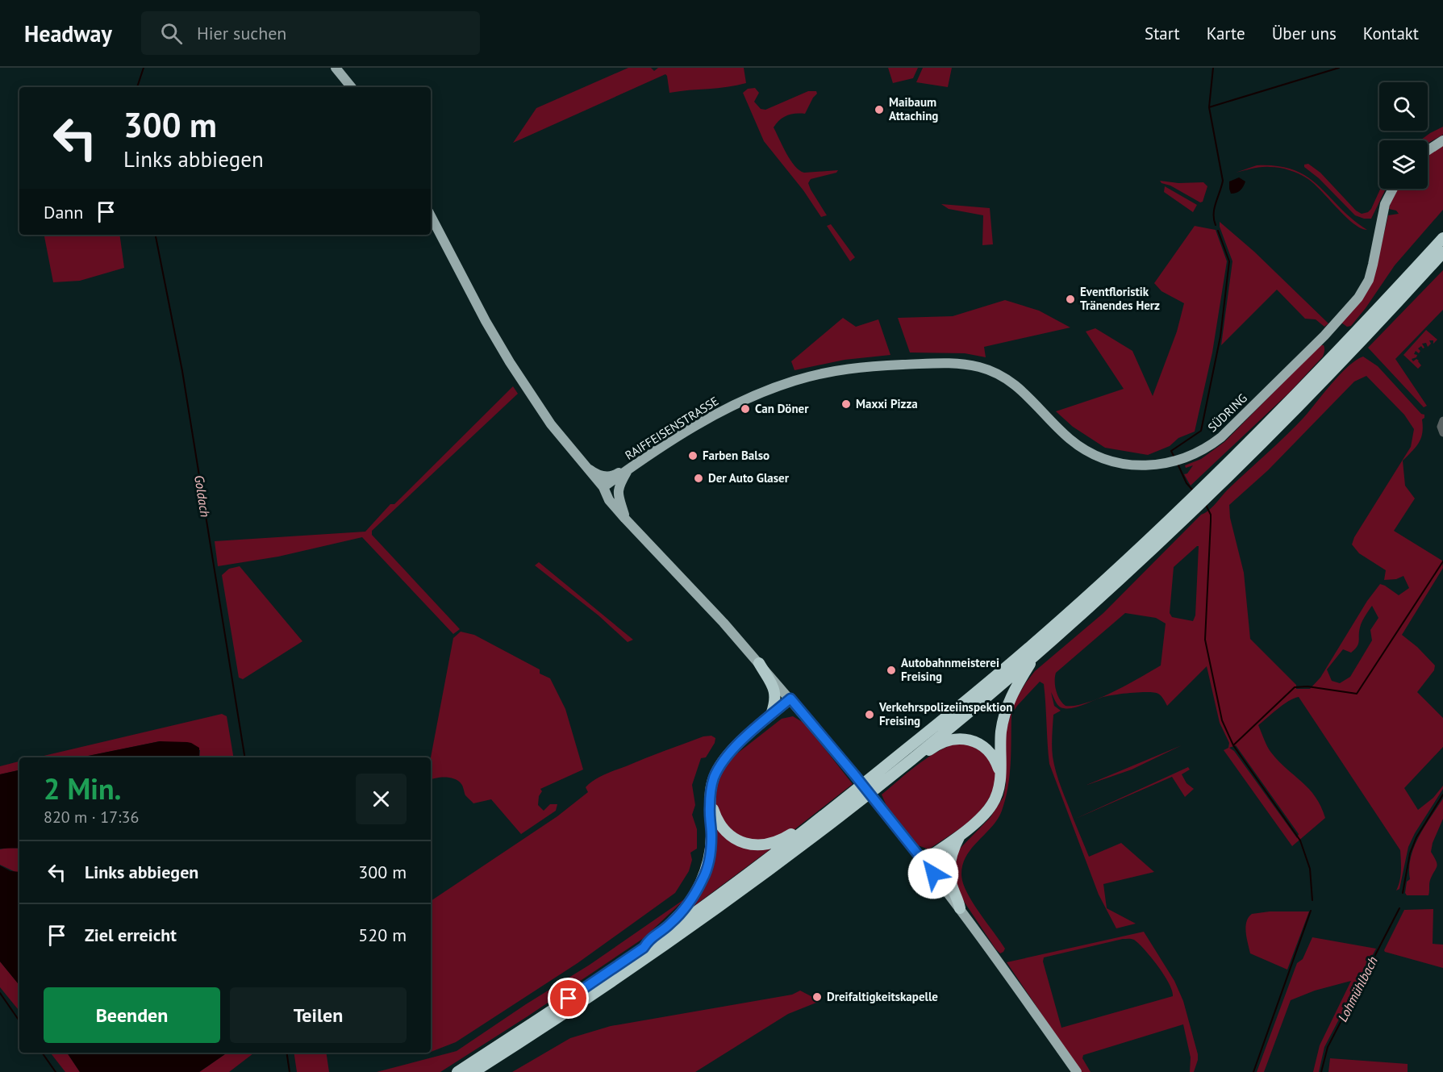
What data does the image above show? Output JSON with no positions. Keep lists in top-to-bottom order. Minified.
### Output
{"streets":{"main road":["SÜDRING","RAIFFEISENSTRASSE"]},"crossings":[["SÜDRING","RAIFFEISENSTRASSE"]],"water":["Goldach","Lohmühlbach"],"places":["Maibaum Attaching","Eventfloristik Tränendes Herz","Maxxi Pizza","Can Döner","Farben Balso","Der Auto Glaser","Autobahnmeisterei Freising","Verkehrspolizeiinspektion Freising","Dreifaltigkeitskapelle"],"page":{"header":"Headway","search":"Hier suchen","nav":["Start","Karte","Über uns","Kontakt"],"turn":["300 m","Links abbiegen"],"then":"Dann","heading":["2 Min.","820 m · 17:36"],"list":[{"name":"Links abbiegen","value":"300 m"},{"name":"Ziel erreicht","value":"520 m"}],"buttons":["Beenden","Teilen"]}}
